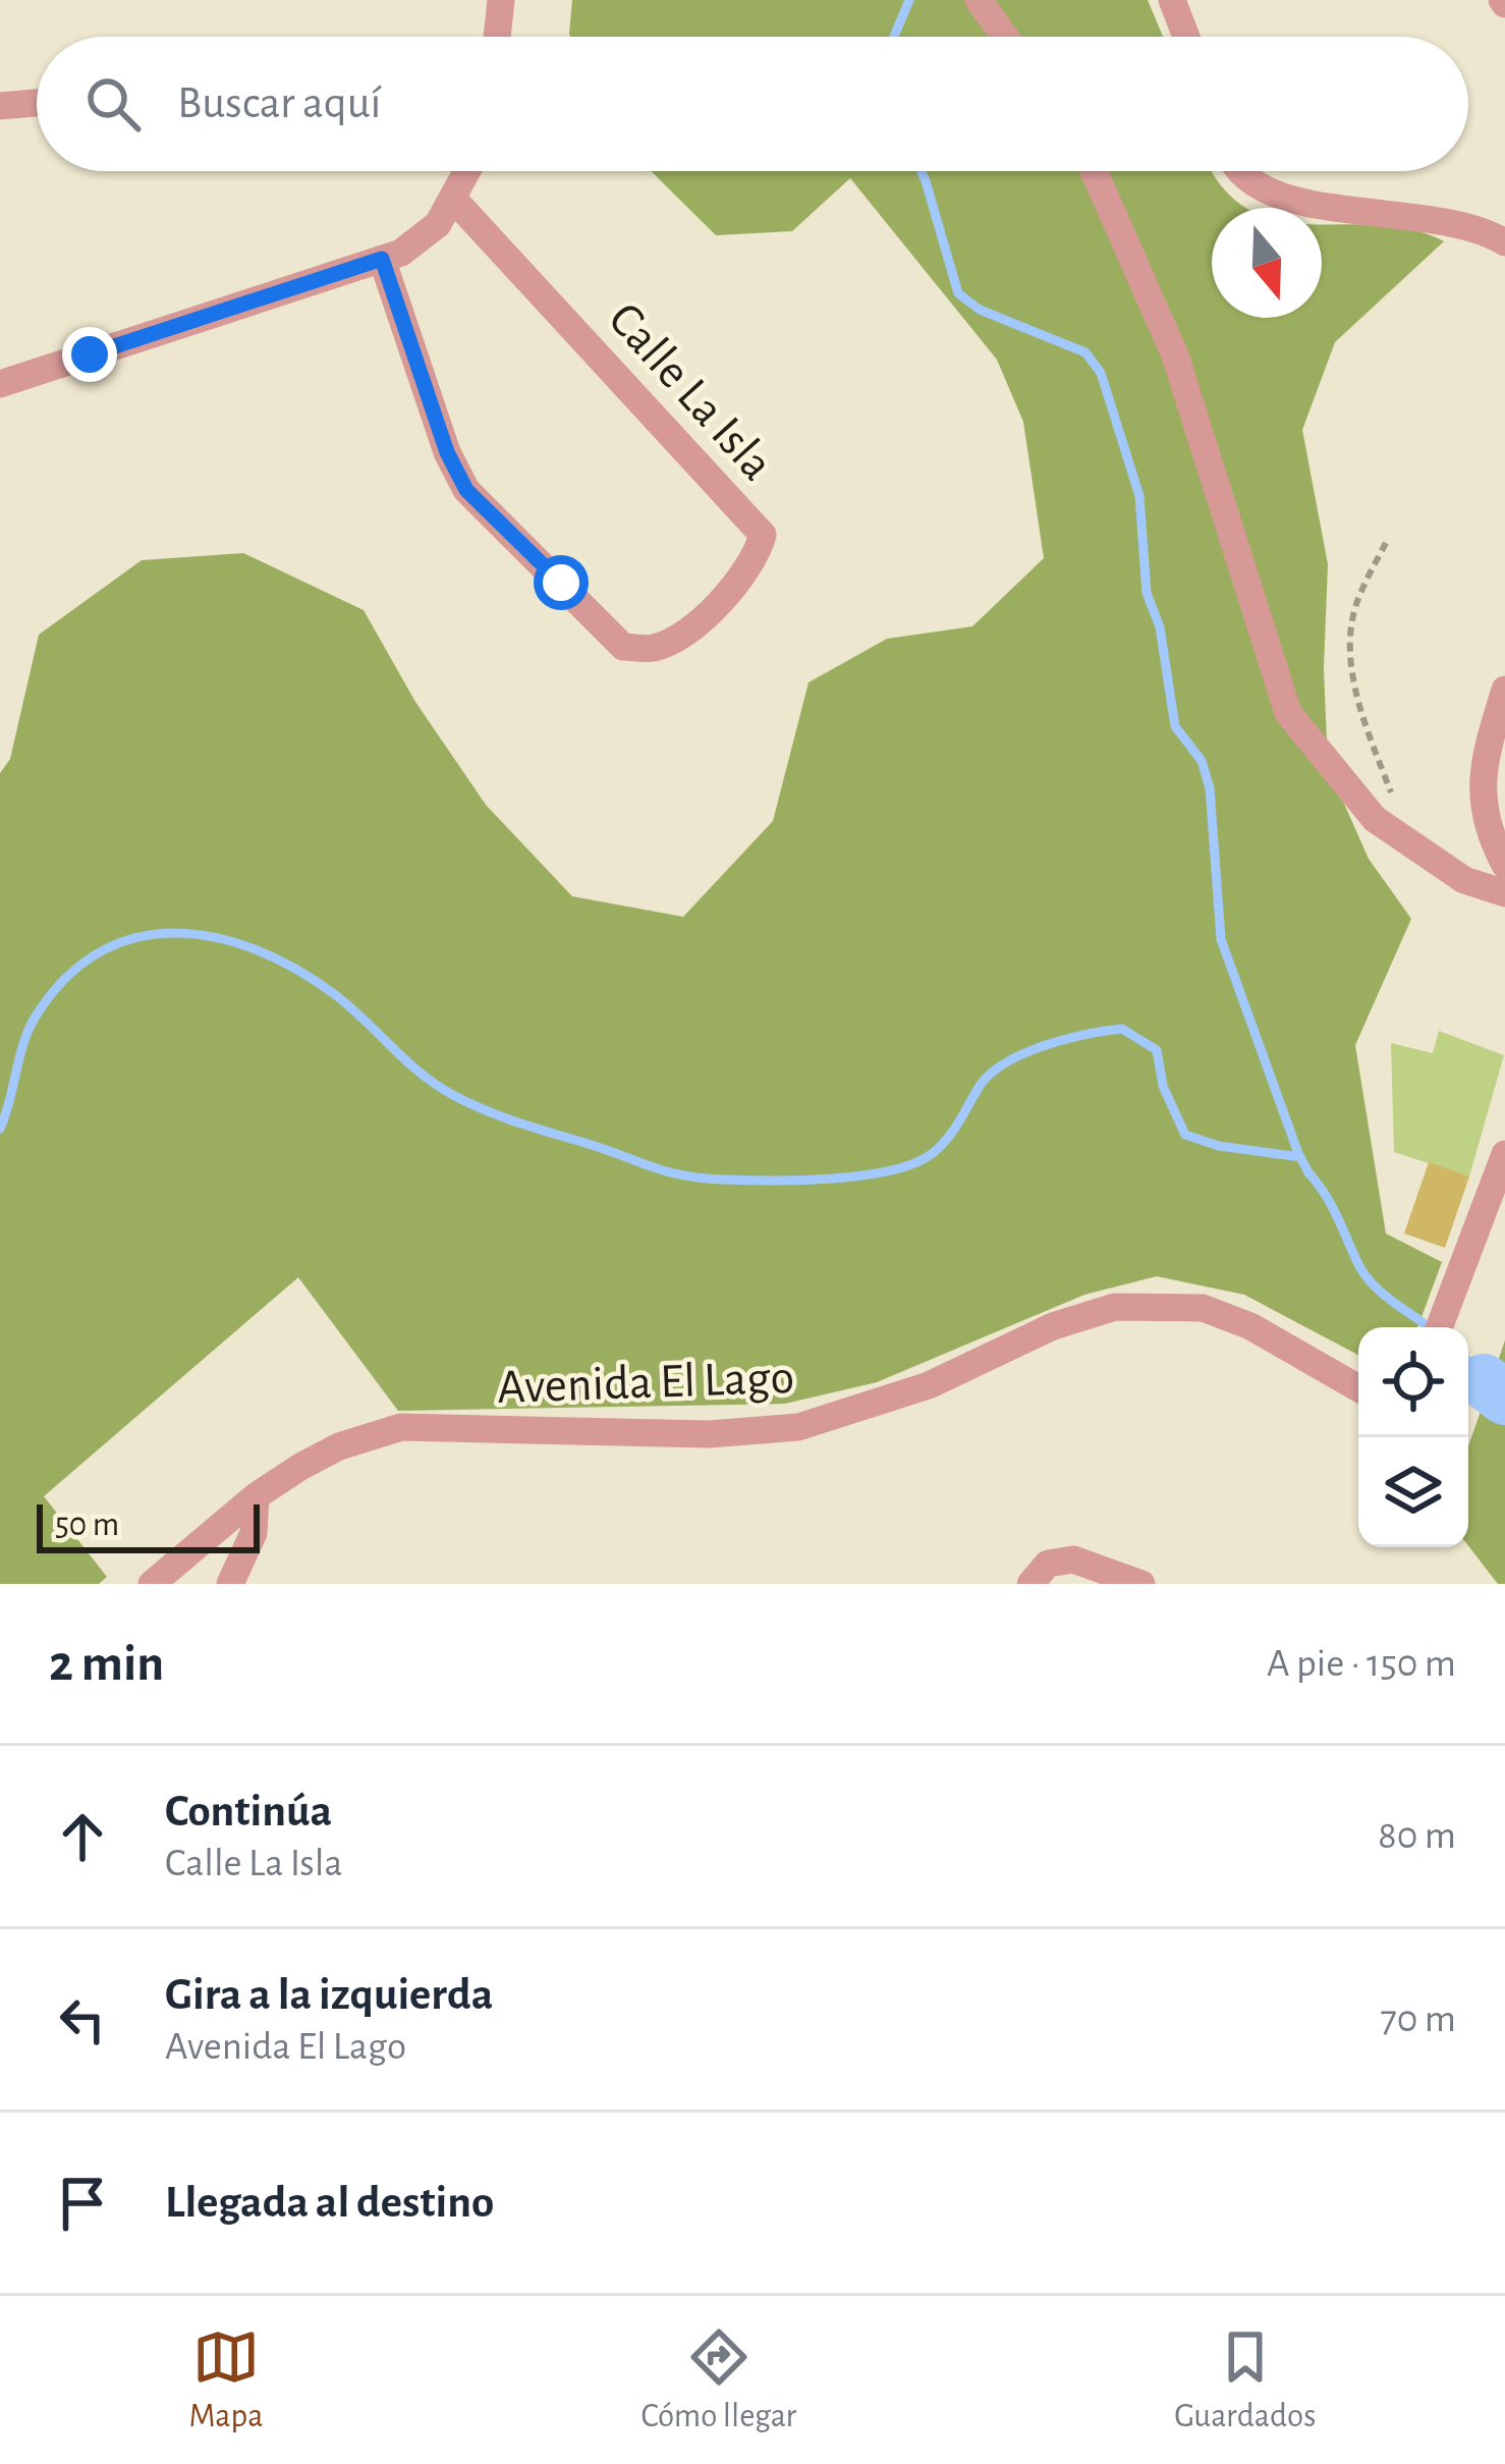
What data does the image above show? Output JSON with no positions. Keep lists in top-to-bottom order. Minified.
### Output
{"streets":{"street":["Calle La Isla","Avenida El Lago"]},"scale_bar":"50 m","north":"bottom","page":{"search":"Buscar aquí","scale":"50 m","heading":["2 min","A pie · 150 m"],"list":[["Continúa","Calle La Isla","80 m"],["Gira a la izquierda","Avenida El Lago","70 m"],"Llegada al destino"],"nav":["Mapa","Cómo llegar","Guardados"]}}
